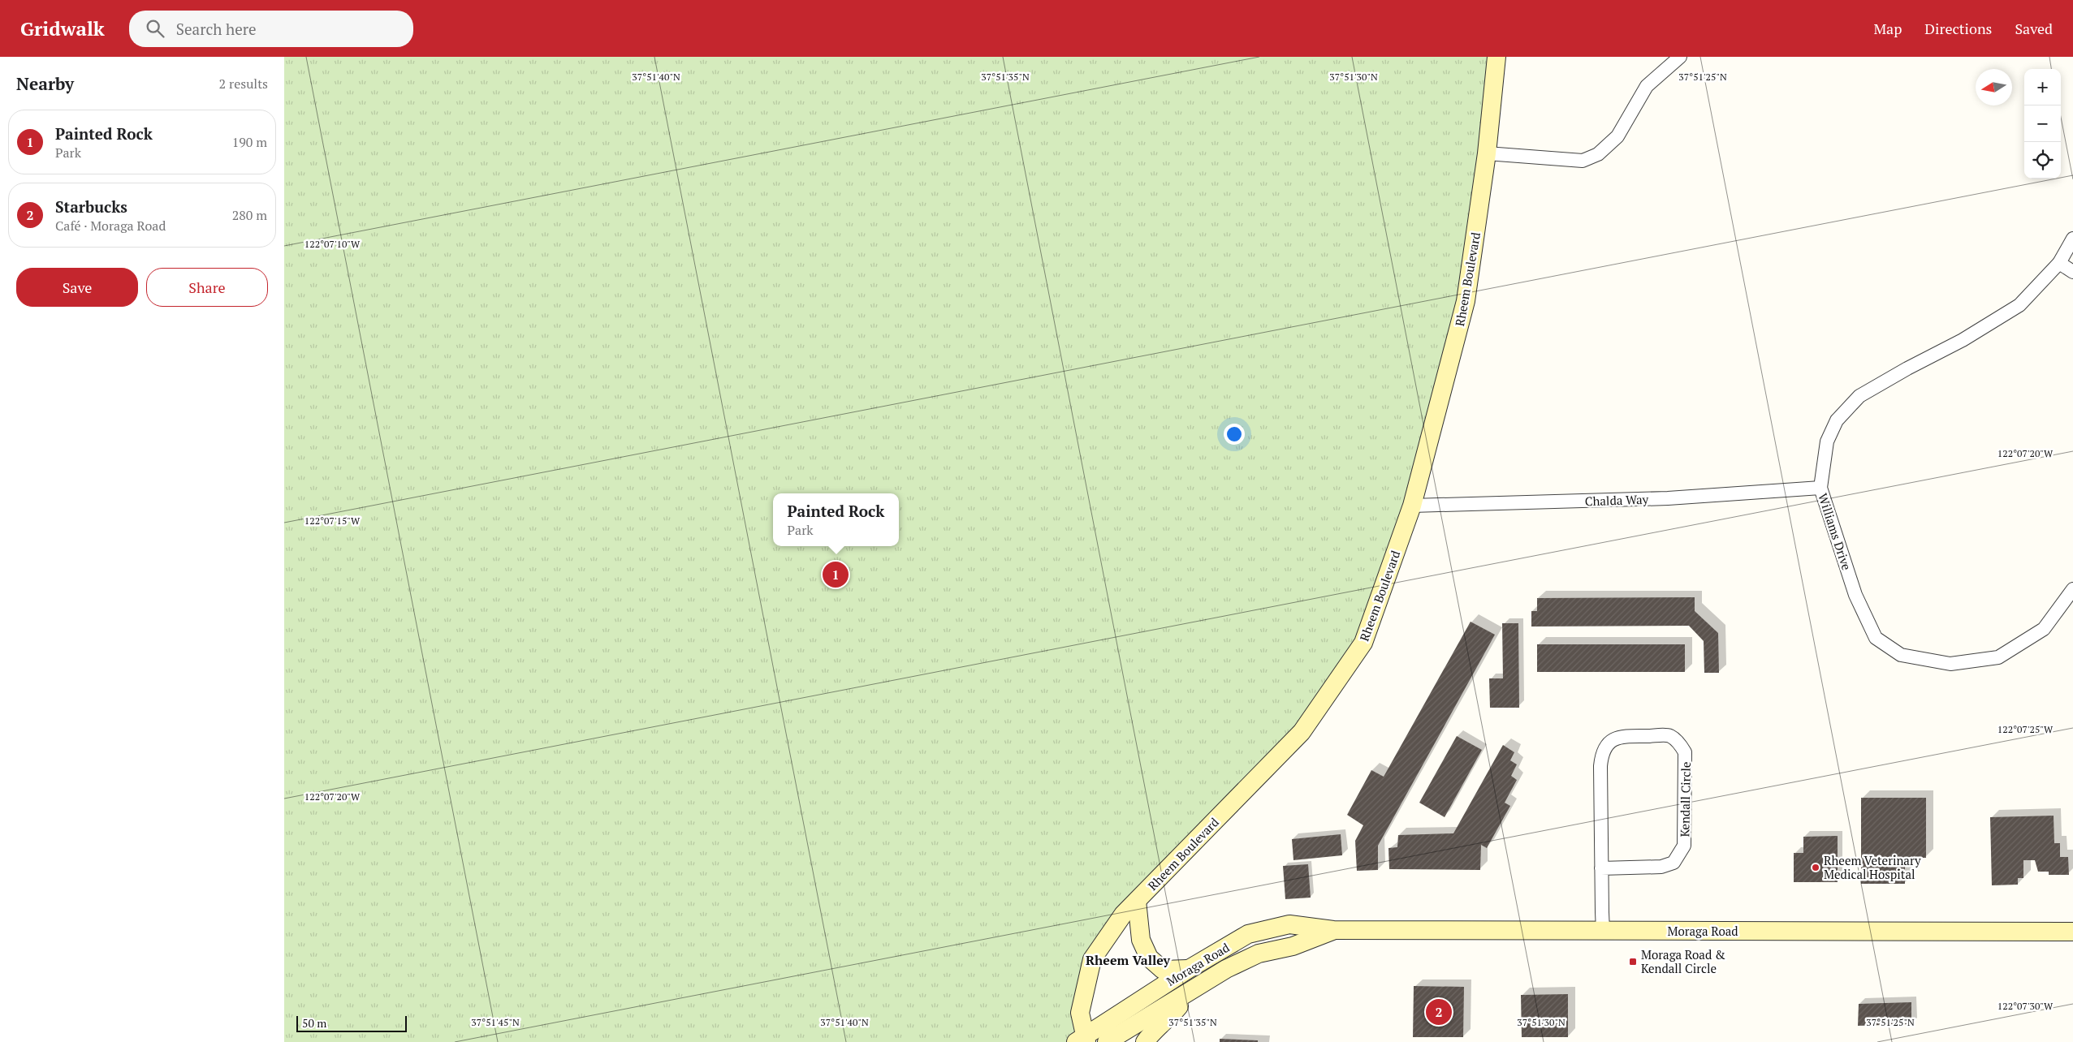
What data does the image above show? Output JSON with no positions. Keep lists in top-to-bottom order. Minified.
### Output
{"streets":{"main road":["Rheem Boulevard","Moraga Road"],"street":["Chalda Way","Williams Drive","Kendall Circle"]},"crossings":[["Rheem Boulevard","Chalda Way"],["Rheem Boulevard","Moraga Road"],["Chalda Way","Williams Drive"],["Kendall Circle","Moraga Road"]],"districts":["Rheem Valley"],"places":{"other":["Rheem Veterinary Medical Hospital"],"transit":["Moraga Road & Kendall Circle"]},"scale_bar":"50 m","north":"left","page":{"header":"Gridwalk","search":"Search here","nav":["Map","Directions","Saved"],"heading":["Nearby","2 results"],"map_buttons":["+","−"],"list":[{"mark":"1","name":"Painted Rock","note":"Park","value":"190 m"},{"mark":"2","name":"Starbucks","note":"Café · Moraga Road","value":"280 m"}],"buttons":["Save","Share"],"popup":["Painted Rock","Park"],"pins":["1","2"],"scale":"50 m"},"coordinates":["37°51'40\"N","37°51'35\"N","37°51'30\"N","37°51'25\"N","122°07'10\"W","122°07'20\"W","122°07'15\"W","122°07'25\"W","122°07'30\"W","37°51'45\"N"]}
